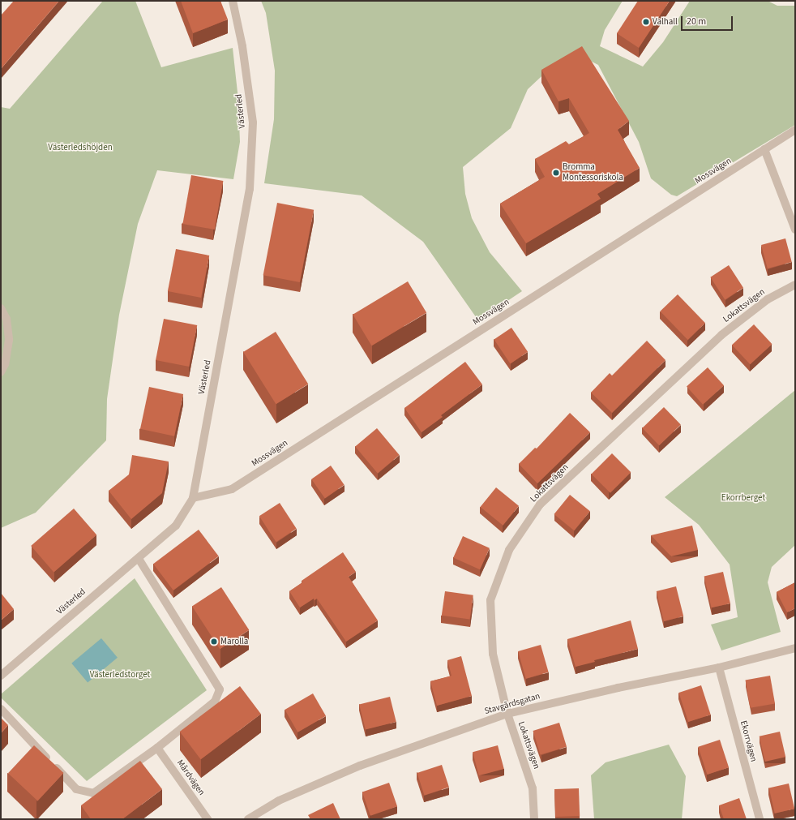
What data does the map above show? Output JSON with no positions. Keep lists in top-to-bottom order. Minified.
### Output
{"streets":{"street":["Västerled","Mossvägen","Lokattsvägen","Stavgårdsgatan","Ekorrvägen","Mårdvägen"]},"crossings":[["Västerled","Mossvägen"],["Lokattsvägen","Stavgårdsgatan"],["Stavgårdsgatan","Ekorrvägen"]],"parks":["Västerledshöjden","Ekorrberget","Västerledstorget"],"places":["Valhall","Bromma Montessoriskola","Marolla"],"scale_bar":"20 m"}
